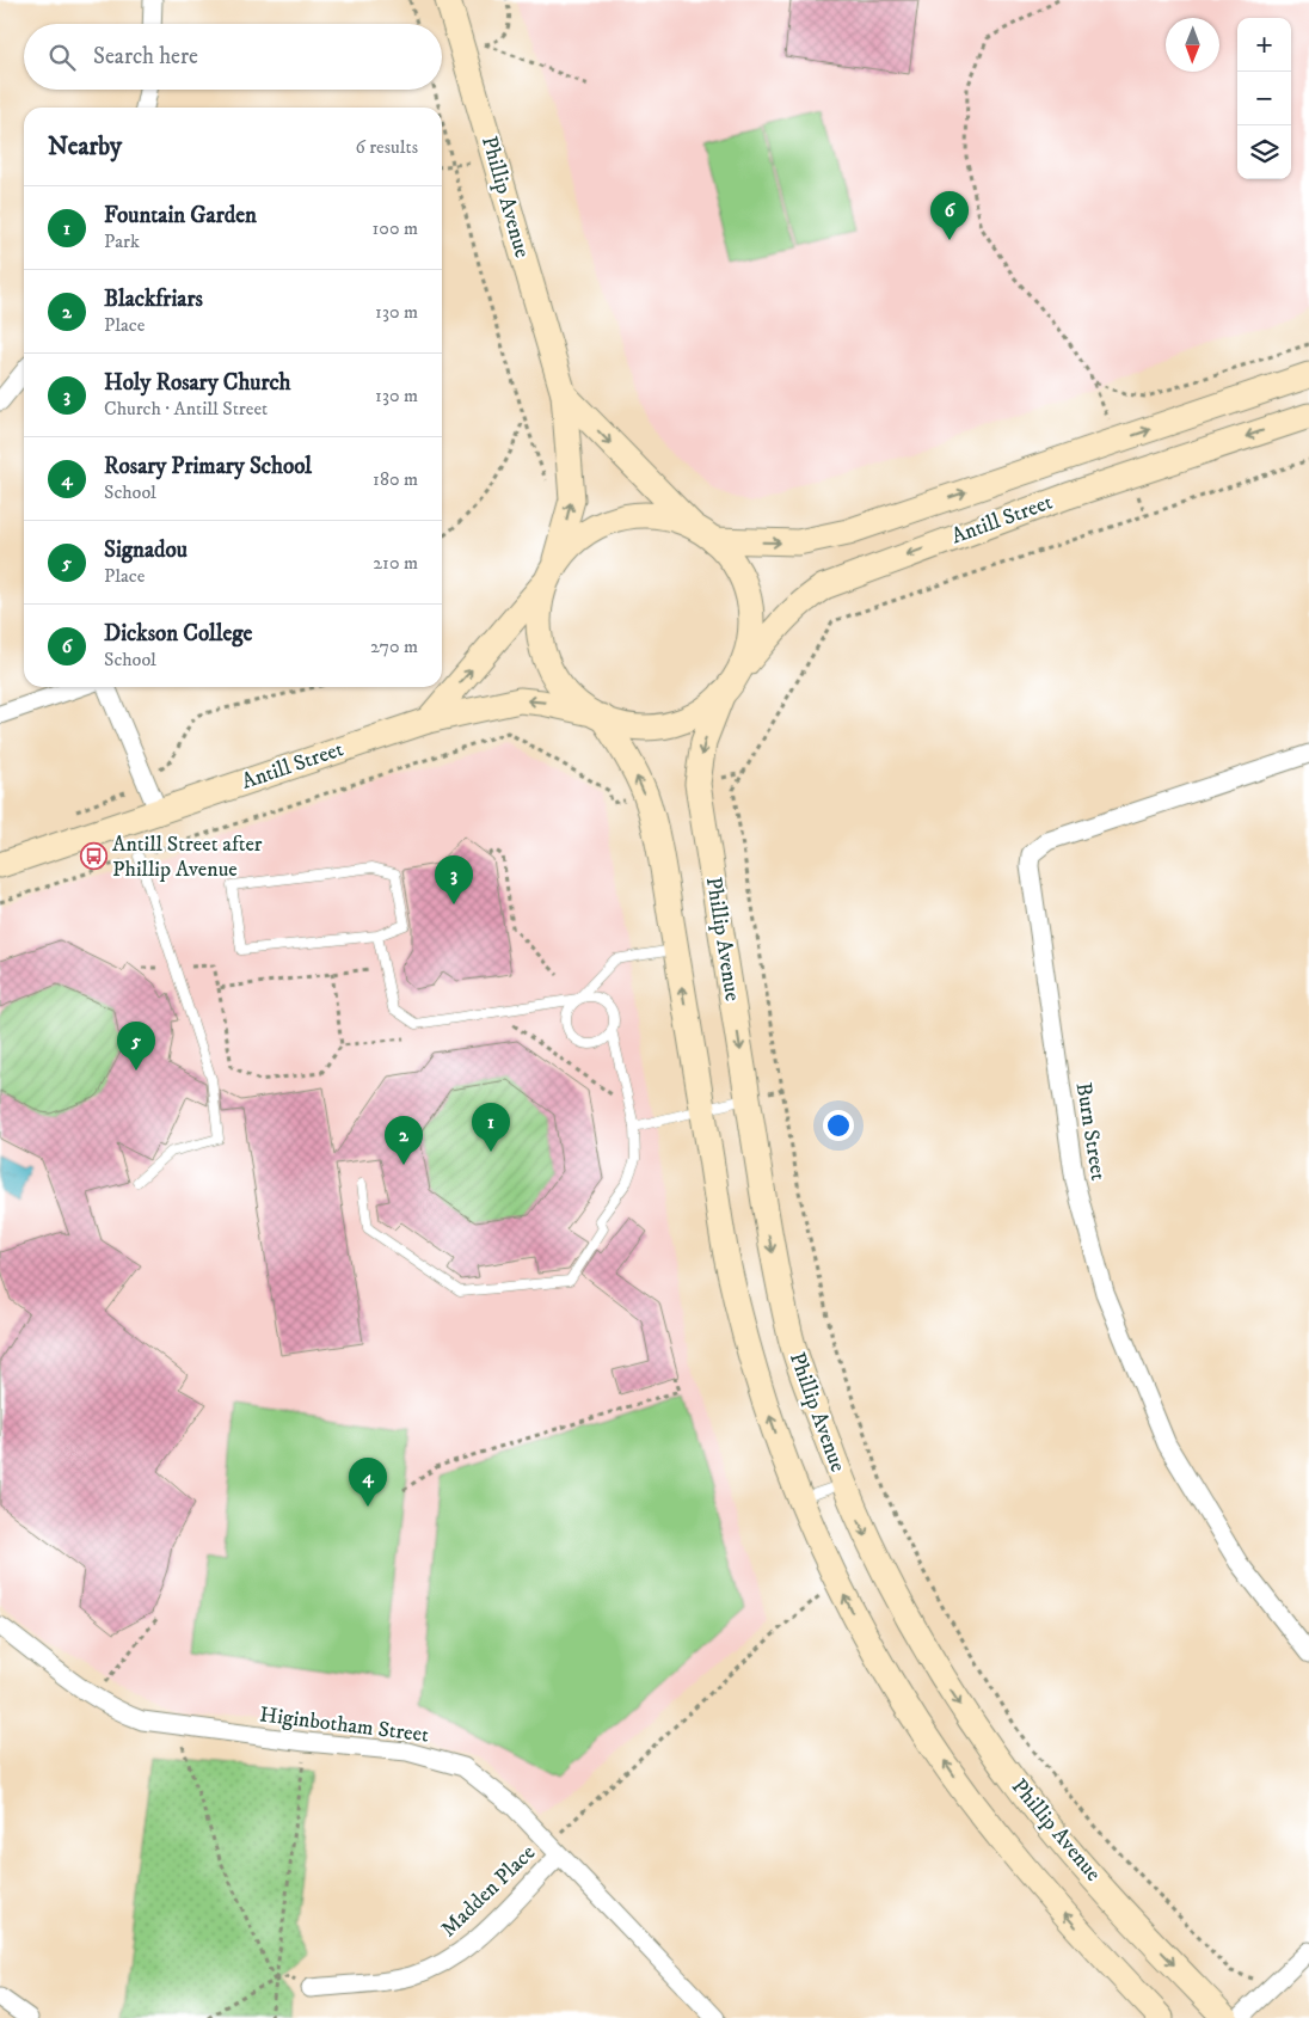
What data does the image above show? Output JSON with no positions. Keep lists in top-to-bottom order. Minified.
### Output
{"streets":{"main road":["Phillip Avenue","Antill Street"],"street":["Burn Street","Higinbotham Street","Madden Place"]},"crossings":[["Phillip Avenue","Antill Street"],["Higinbotham Street","Madden Place"]],"places":{"bus stop":["Antill Street after Phillip Avenue"]},"north":"bottom","page":{"map_buttons":["+","−"],"search":"Search here","heading":["Nearby","6 results"],"list":[{"mark":"1","name":"Fountain Garden","note":"Park","value":"100 m"},{"mark":"2","name":"Blackfriars","note":"Place","value":"130 m"},{"mark":"3","name":"Holy Rosary Church","note":"Church · Antill Street","value":"130 m"},{"mark":"4","name":"Rosary Primary School","note":"School","value":"180 m"},{"mark":"5","name":"Signadou","note":"Place","value":"210 m"},{"mark":"6","name":"Dickson College","note":"School","value":"270 m"}],"pins":["6","3","5","1","2","4"]}}
